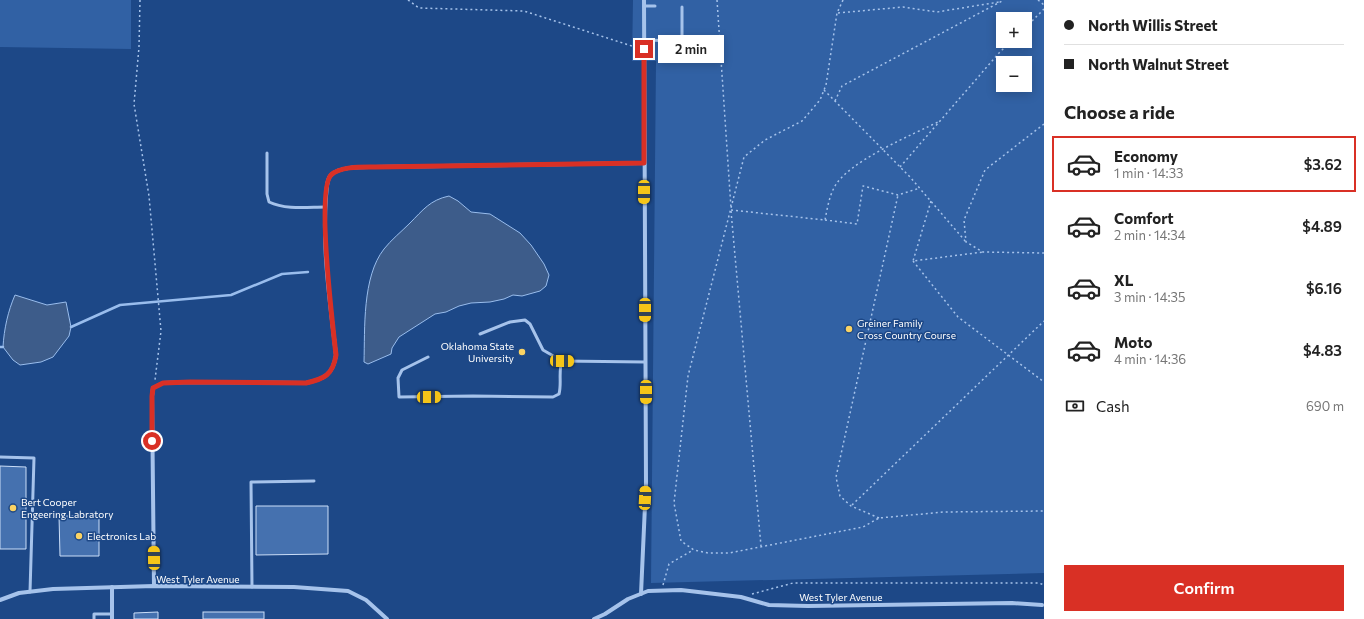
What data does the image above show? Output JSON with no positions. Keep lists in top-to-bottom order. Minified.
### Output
{"streets":{"street":["West Tyler Avenue"]},"places":["Greiner Family Cross Country Course","Oklahoma State University","Bert Cooper Engeering Labratory","Electronics Lab"],"page":{"banner":["North Willis Street","North Walnut Street"],"map_buttons":["+","−"],"bubble":"2 min","heading":"Choose a ride","list":[{"name":"Economy","note":"1 min · 14:33","value":"$3.62"},{"name":"Comfort","note":"2 min · 14:34","value":"$4.89"},{"name":"XL","note":"3 min · 14:35","value":"$6.16"},{"name":"Moto","note":"4 min · 14:36","value":"$4.83"}],"pay":["Cash","690 m"],"buttons":"Confirm"}}
